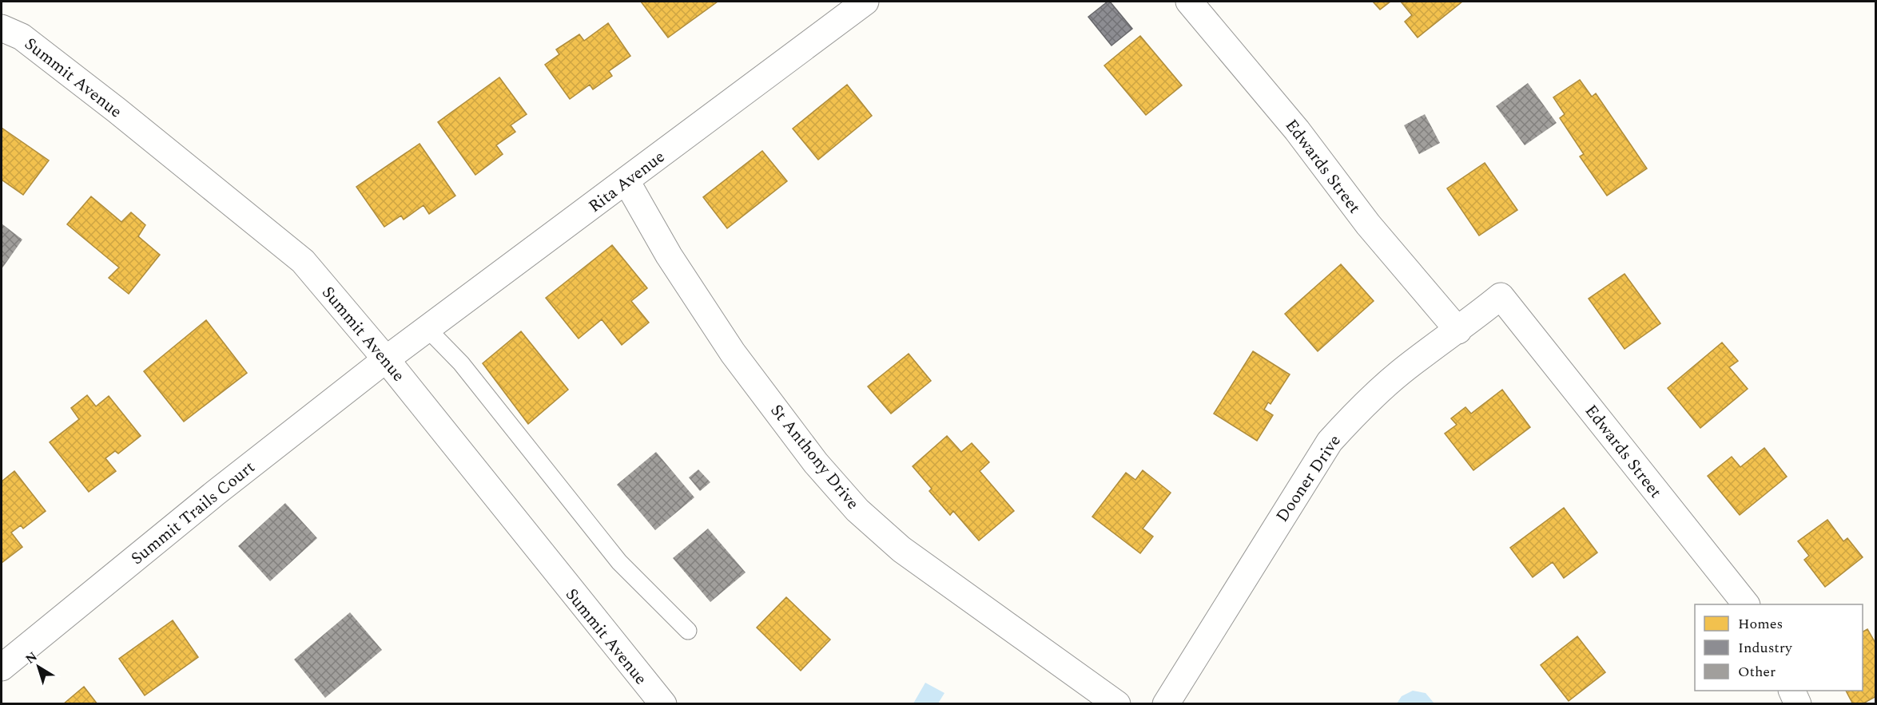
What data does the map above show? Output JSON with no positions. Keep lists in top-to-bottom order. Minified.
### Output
{"streets":{"street":["Summit Avenue","Edwards Street","Rita Avenue","St Anthony Drive","Dooner Drive","Summit Trails Court"]},"crossings":[["Summit Avenue","Rita Avenue"],["Summit Avenue","Summit Trails Court"],["Edwards Street","Dooner Drive"],["Rita Avenue","St Anthony Drive"],["Rita Avenue","Summit Trails Court"]],"legend":["Homes","Industry","Other"],"north":"top left"}
